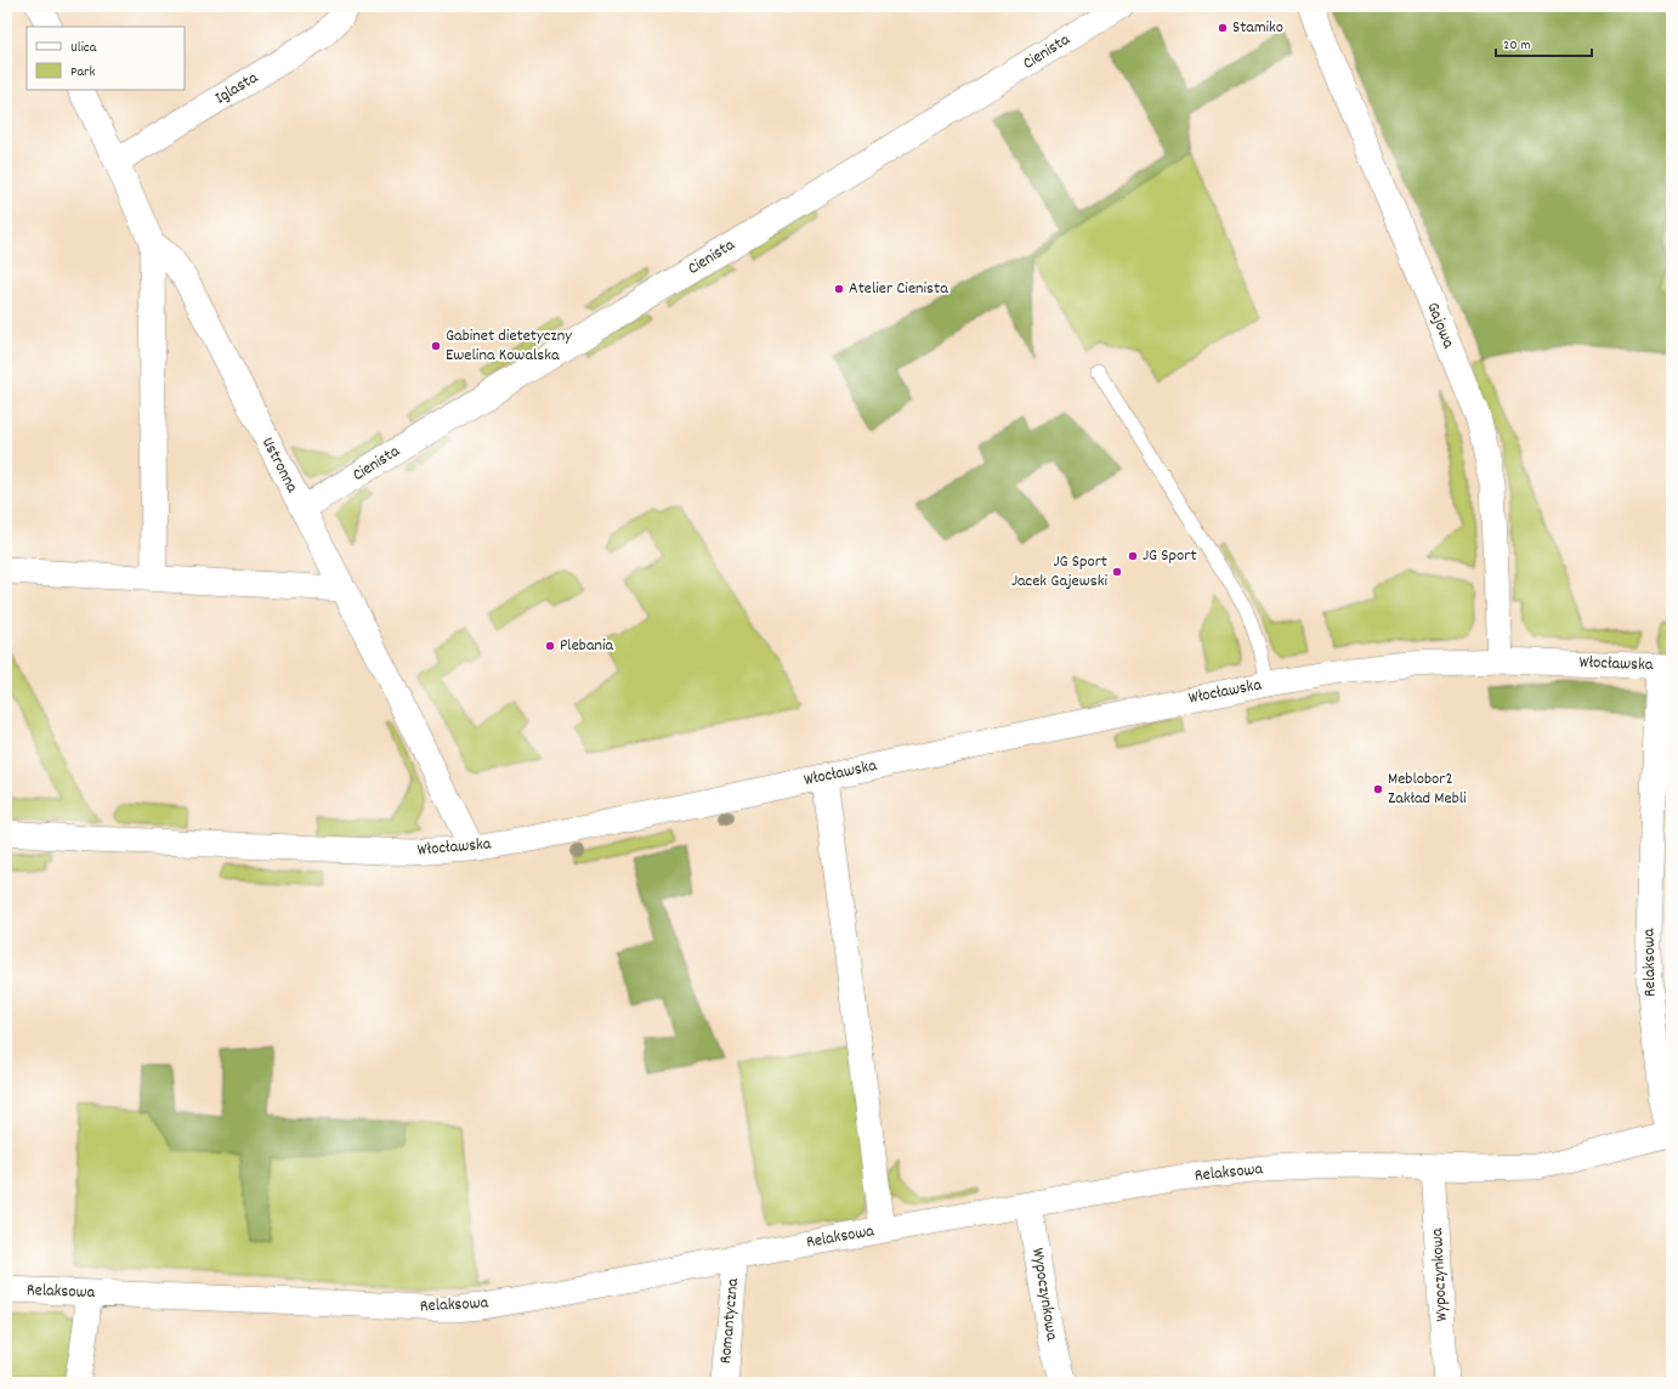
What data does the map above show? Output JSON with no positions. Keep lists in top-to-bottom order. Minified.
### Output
{"streets":{"street":["Cienista","Iglasta","Gajowa","Ustronna","Włocławska","Relaksowa","Wypoczynkowa","Romantyczna"]},"crossings":[["Cienista","Ustronna"],["Iglasta","Ustronna"],["Gajowa","Włocławska"],["Ustronna","Włocławska"],["Włocławska","Relaksowa"],["Relaksowa","Wypoczynkowa"],["Relaksowa","Romantyczna"]],"places":["Stamiko","Atelier Cienista","Gabinet dietetyczny Ewelina Kowalska","JG Sport","JG Sport Jacek Gajewski","Plebania","Meblobor2 Zakład Mebli"],"legend":["Ulica","Park"],"scale_bar":"20 m"}
